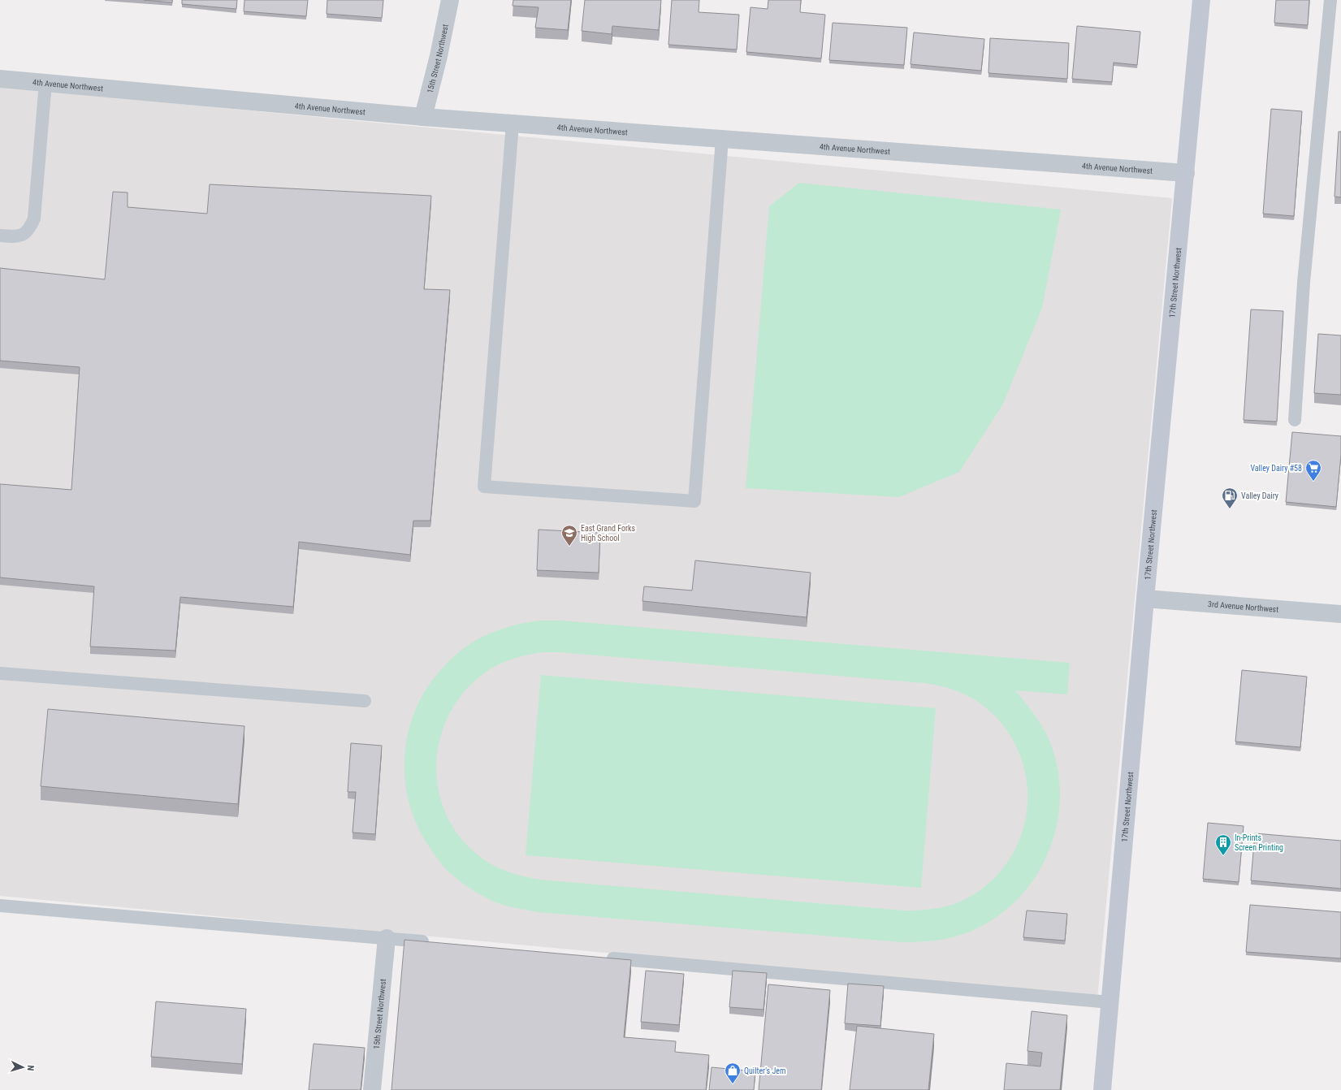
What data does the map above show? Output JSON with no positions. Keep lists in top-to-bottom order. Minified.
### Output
{"streets":{"street":["15th Street Northwest","4th Avenue Northwest","17th Street Northwest","3rd Avenue Northwest"]},"crossings":[["15th Street Northwest","4th Avenue Northwest"],["4th Avenue Northwest","17th Street Northwest"],["17th Street Northwest","3rd Avenue Northwest"]],"places":{"supermarket":["Valley Dairy #58"],"fuel station":["Valley Dairy"],"school or university":["East Grand Forks High School"],"building":["In-Prints Screen Printing"],"shop":["Quilter's Jem"]},"north":"right"}
